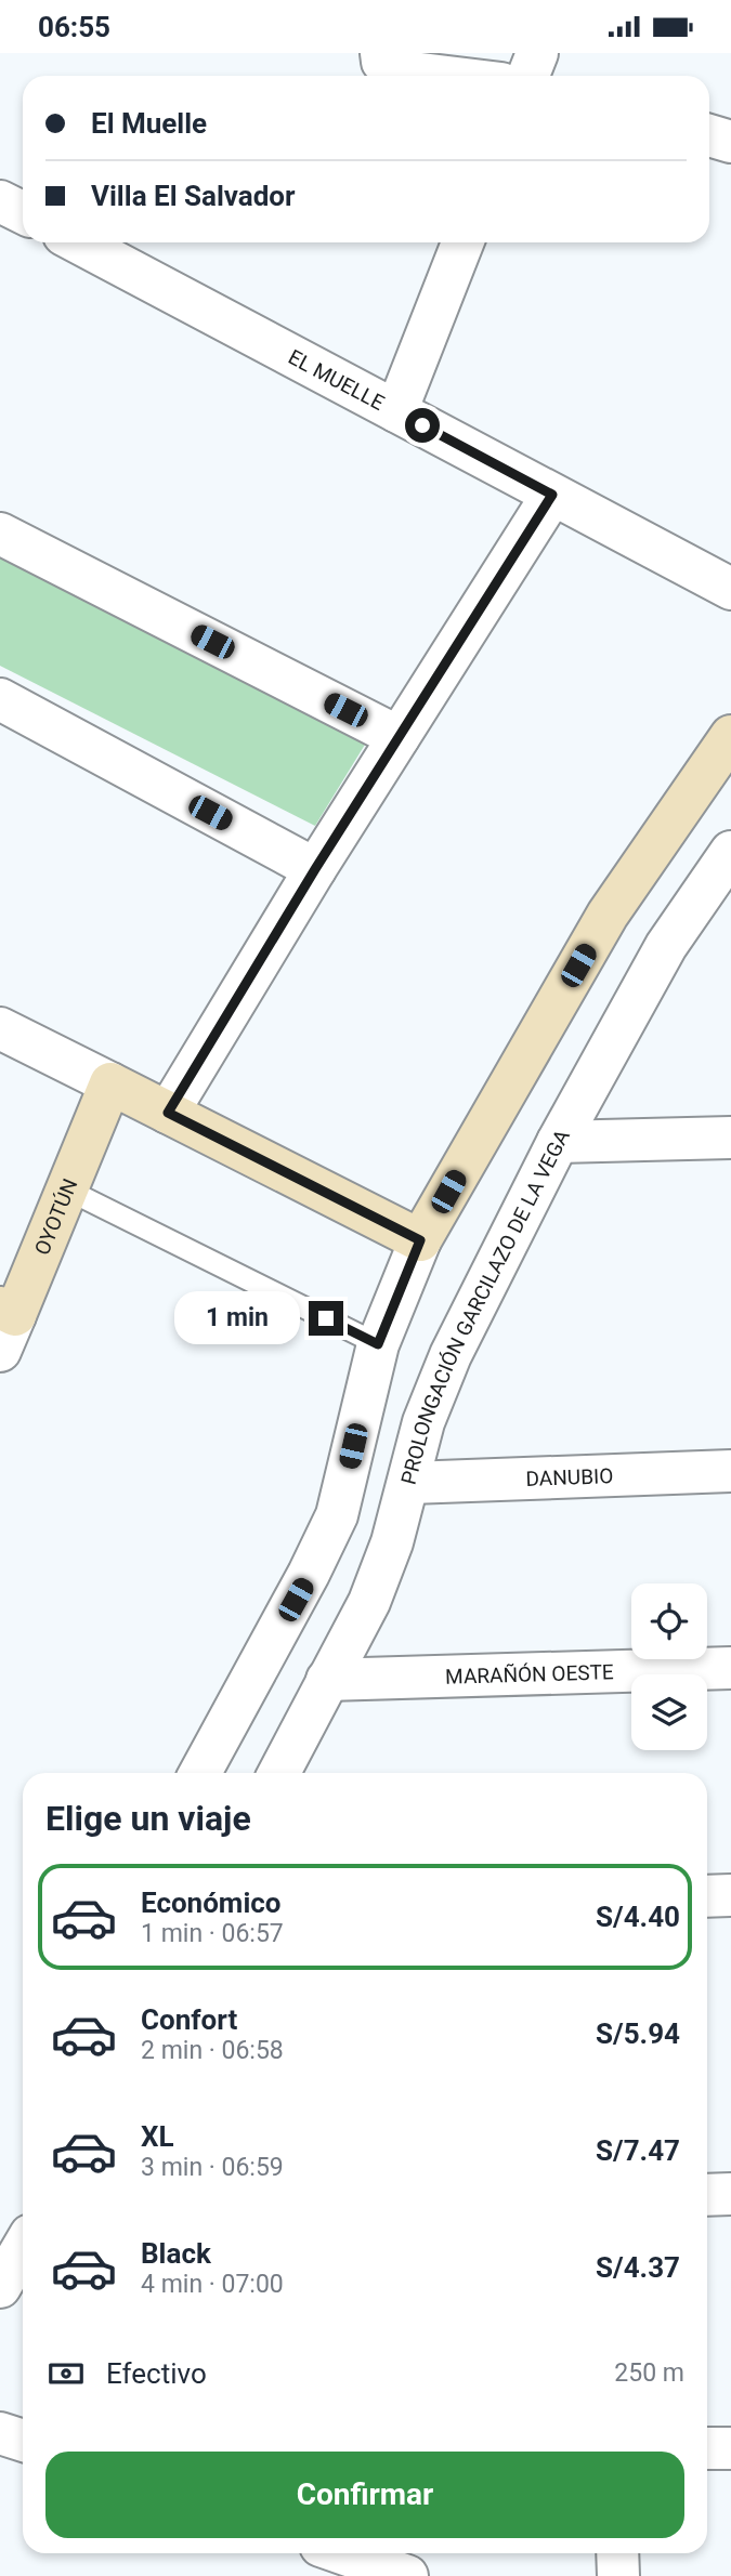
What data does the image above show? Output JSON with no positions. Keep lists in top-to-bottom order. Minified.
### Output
{"streets":{"street":["EL MUELLE","OYOTÚN","PROLONGACIÓN GARCILAZO DE LA VEGA","DANUBIO","MARAÑÓN OESTE"]},"crossings":[["PROLONGACIÓN GARCILAZO DE LA VEGA","DANUBIO"],["PROLONGACIÓN GARCILAZO DE LA VEGA","MARAÑÓN OESTE"]],"page":{"status":"06:55","banner":["El Muelle","Villa El Salvador"],"bubble":"1 min","heading":"Elige un viaje","list":[{"name":"Económico","note":"1 min · 06:57","value":"S/4.40"},{"name":"Confort","note":"2 min · 06:58","value":"S/5.94"},{"name":"XL","note":"3 min · 06:59","value":"S/7.47"},{"name":"Black","note":"4 min · 07:00","value":"S/4.37"}],"pay":["Efectivo","250 m"],"buttons":"Confirmar"}}
